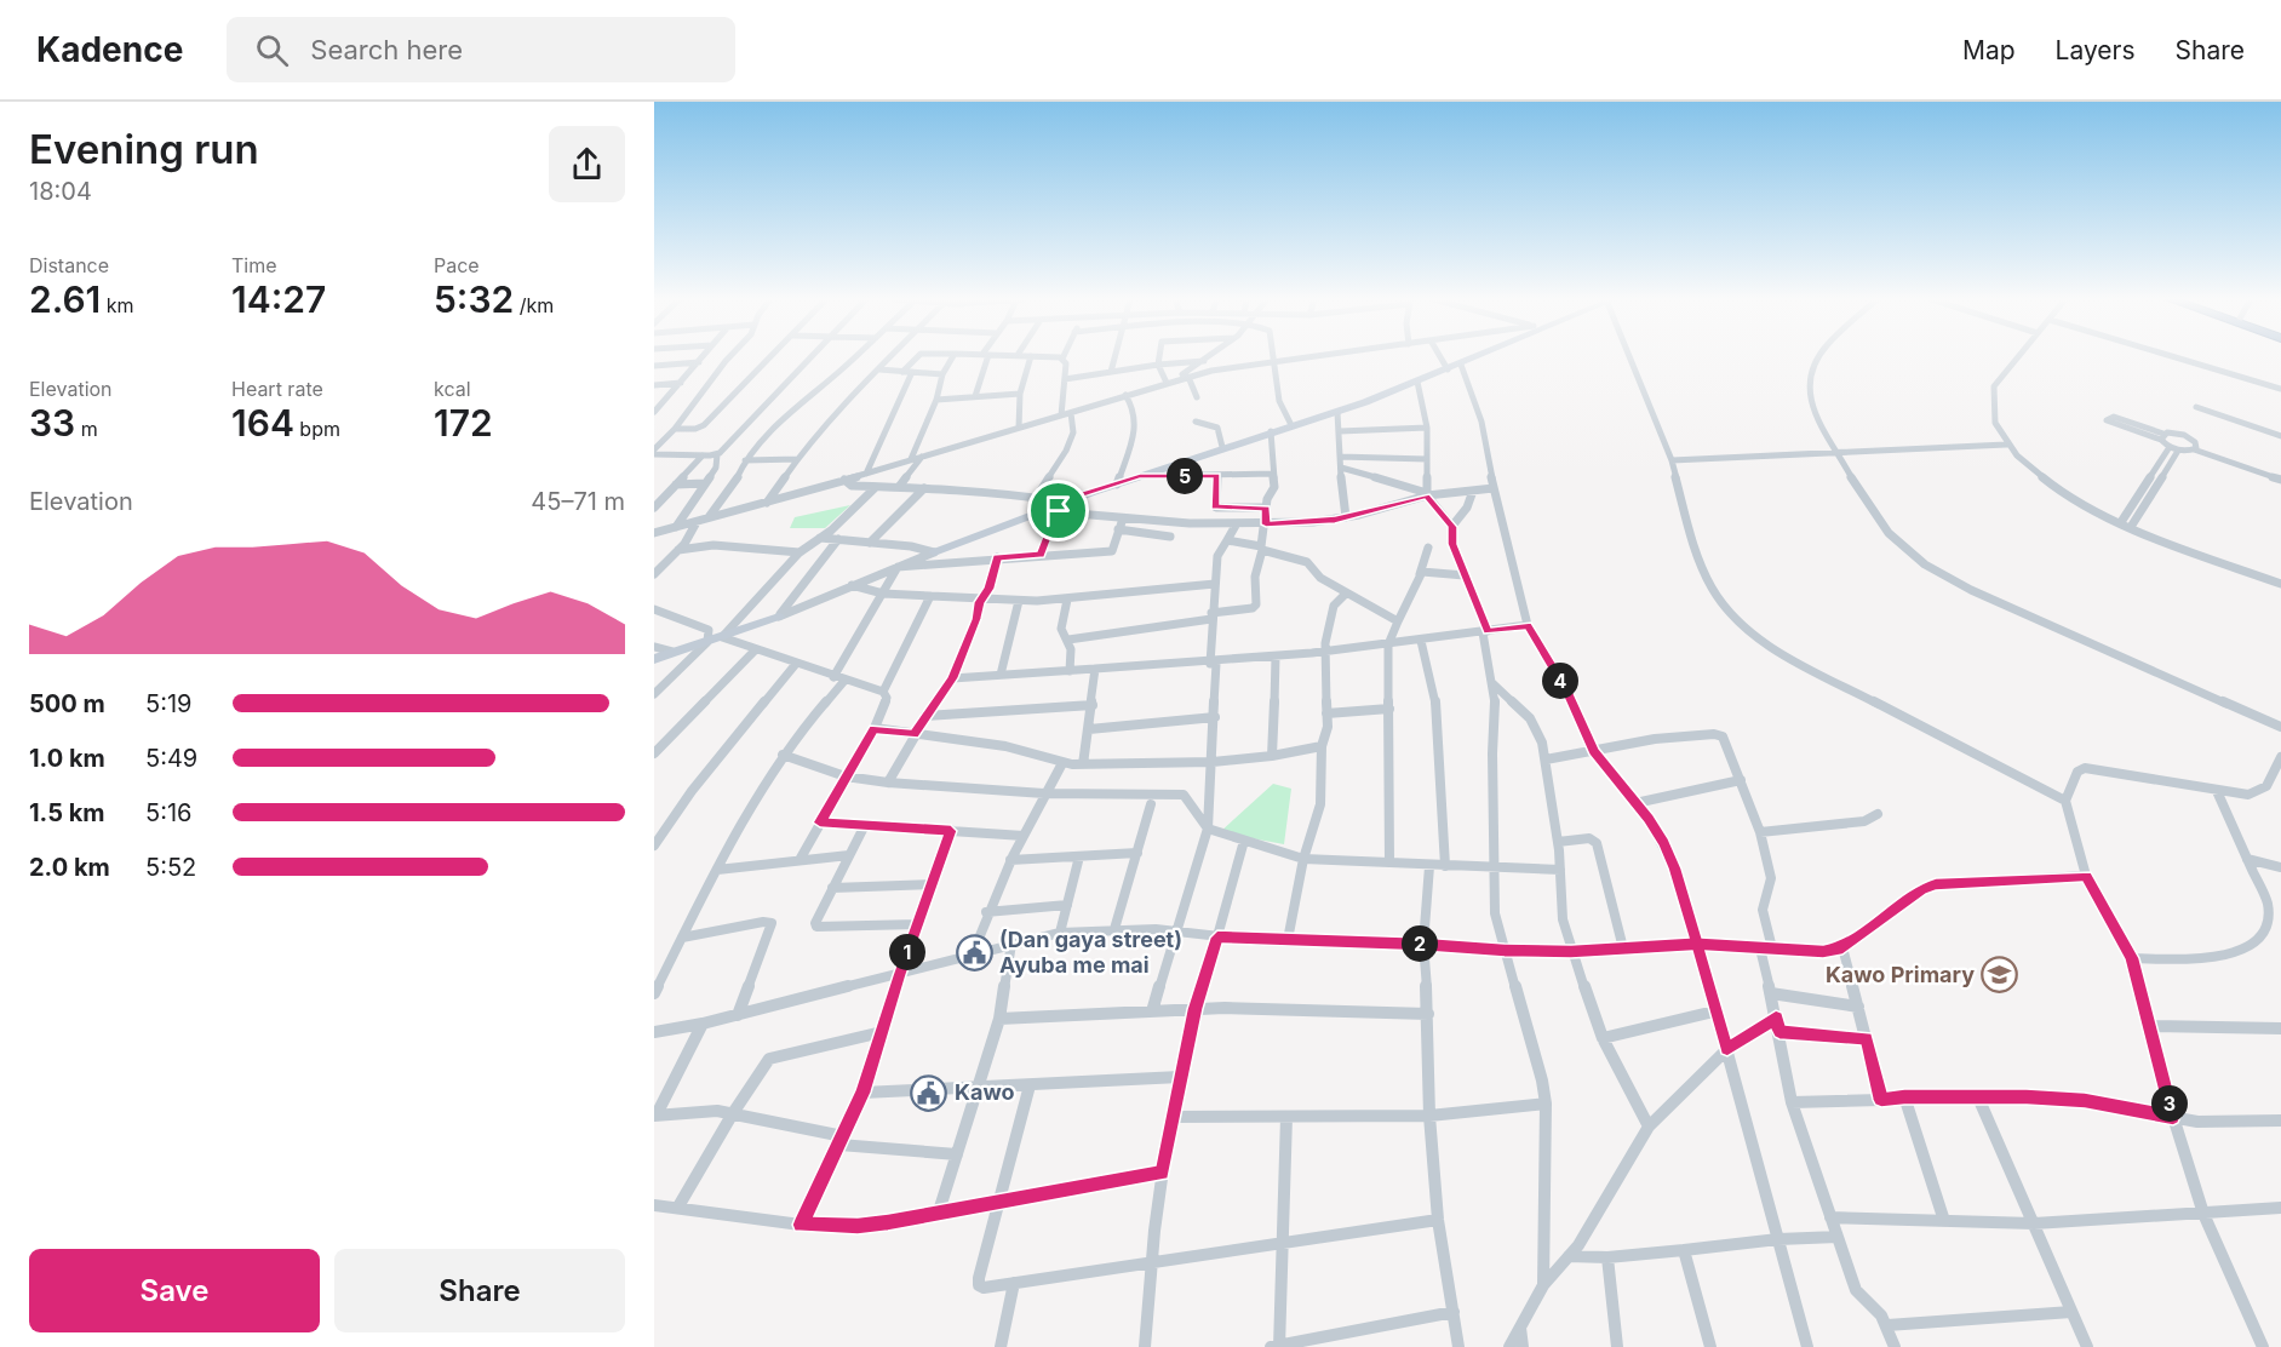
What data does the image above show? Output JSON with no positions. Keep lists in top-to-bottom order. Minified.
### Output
{"places":{"public building":["(Dan gaya street) Ayuba me mai","Kawo"],"school or university":["Kawo Primary"]},"page":{"header":"Kadence","search":"Search here","nav":["Map","Layers","Share"],"heading":["Evening run","18:04"],"stats":[["Distance","2.61 km"],["Time","14:27"],["Pace","5:32 /km"],["Elevation","33 m"],["Heart rate","164 bpm"],["kcal","172"]],"pins":["5","4","2","1","3"],"chart":["Elevation","45–71 m"],"list":[{"name":"500 m","note":"5:19"},{"name":"1.0 km","note":"5:49"},{"name":"1.5 km","note":"5:16"},{"name":"2.0 km","note":"5:52"}],"buttons":["Save","Share"]}}
